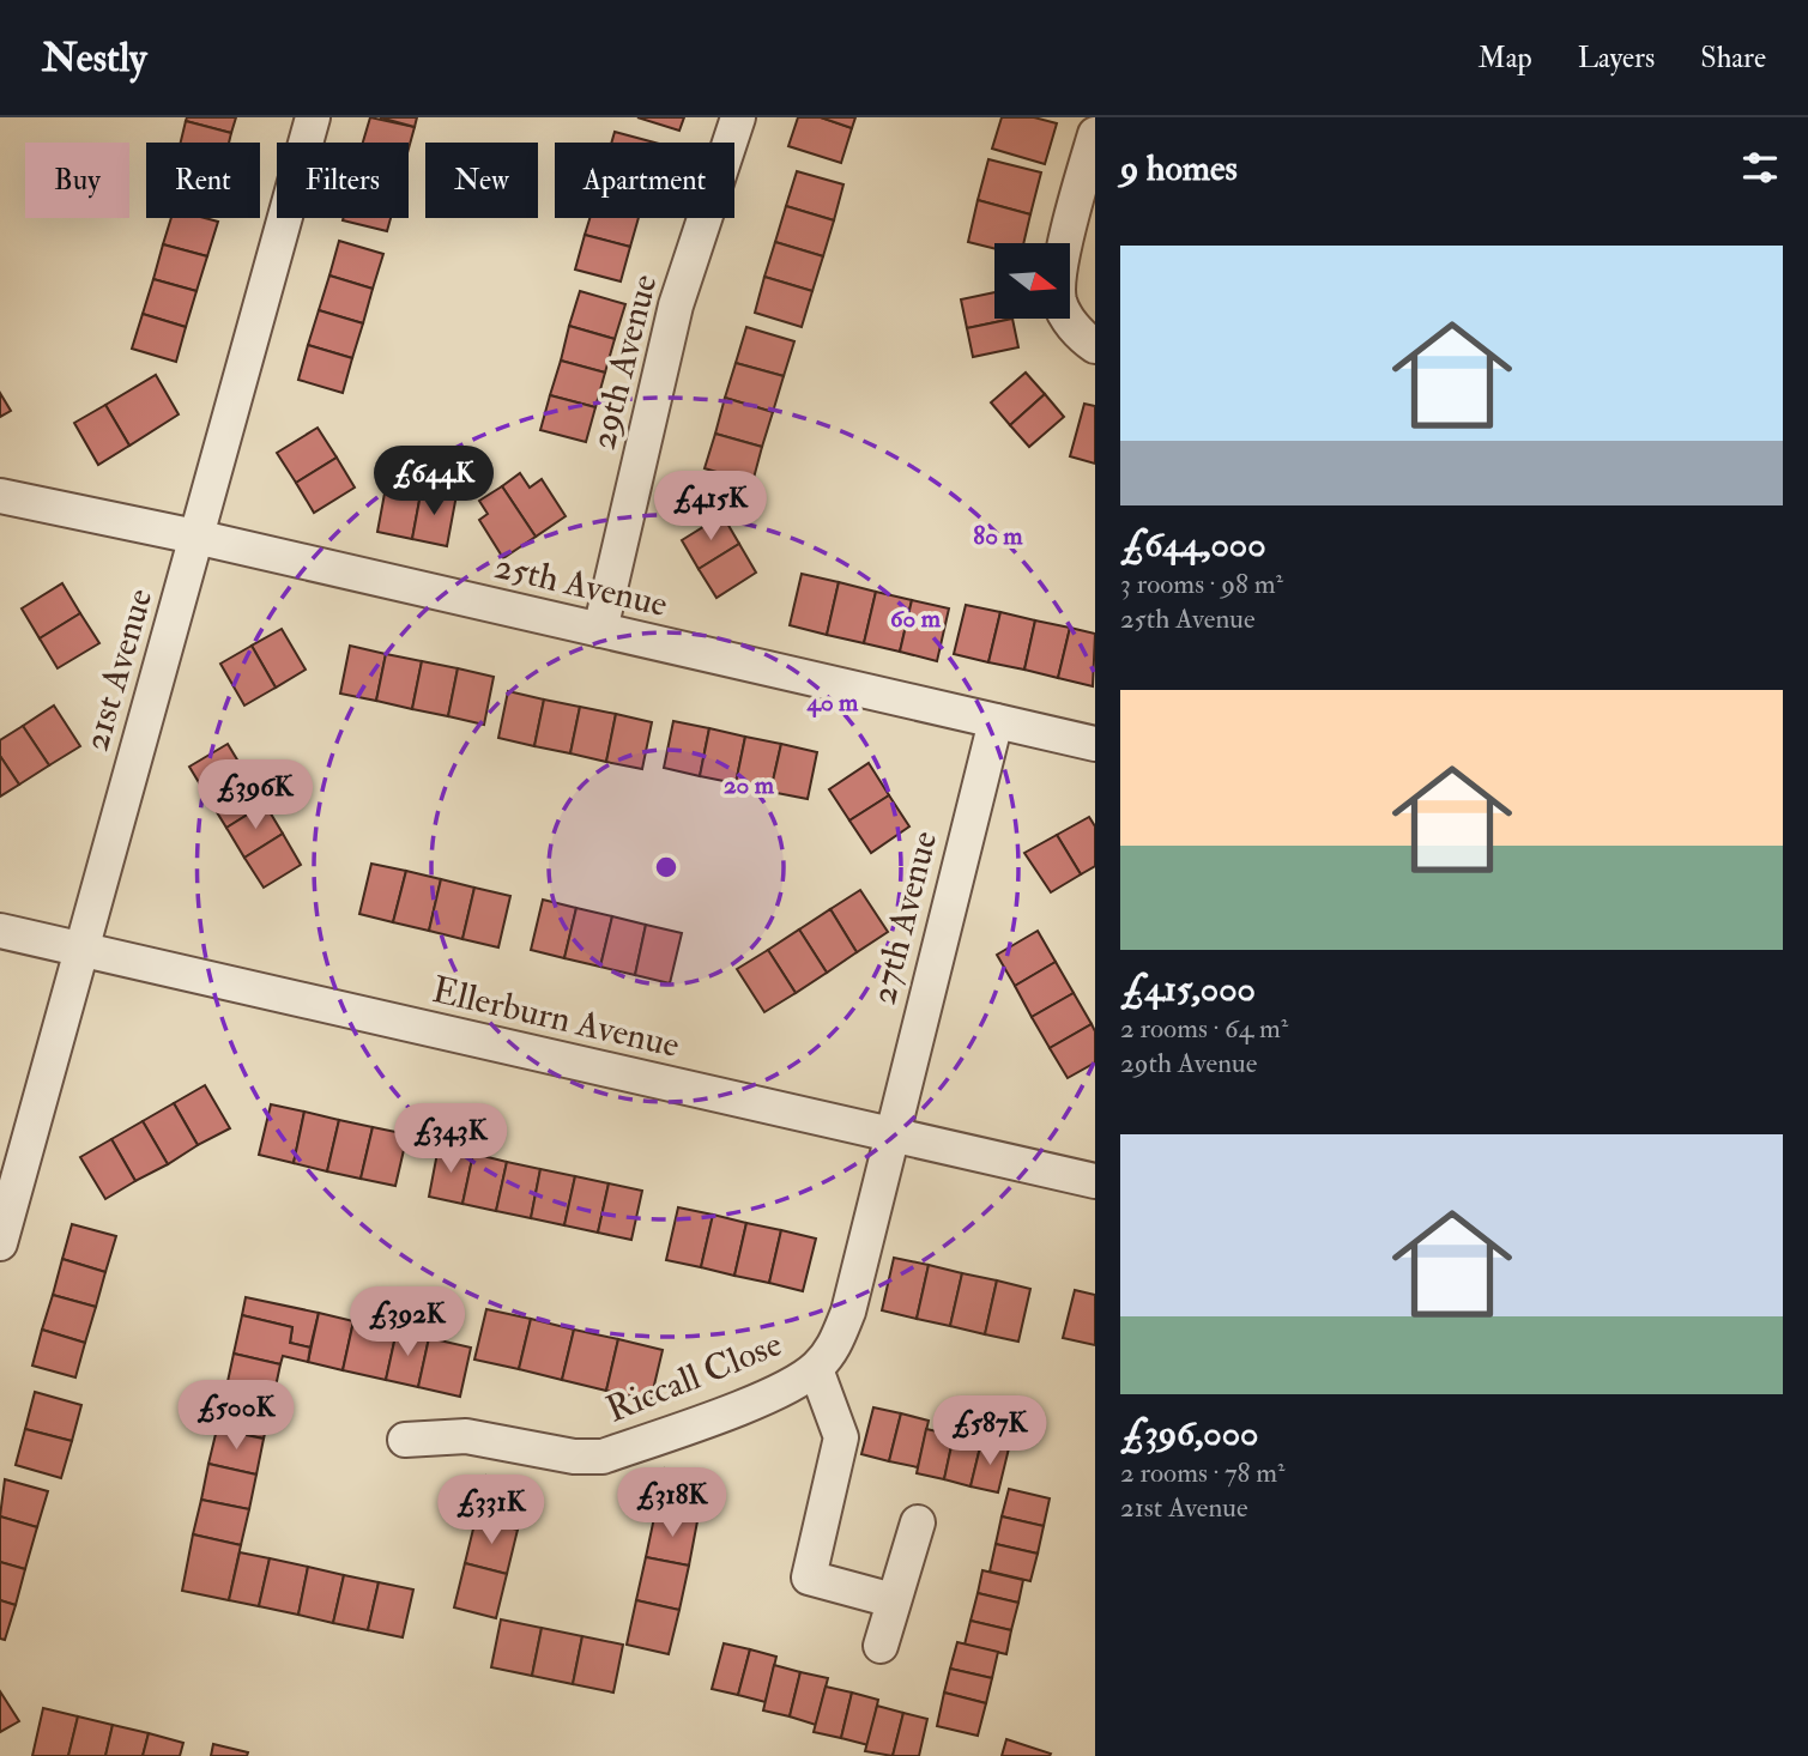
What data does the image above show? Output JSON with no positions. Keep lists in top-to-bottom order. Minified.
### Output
{"streets":{"street":["29th Avenue","25th Avenue","21st Avenue","27th Avenue","Ellerburn Avenue","Riccall Close"]},"crossings":[["29th Avenue","25th Avenue"],["25th Avenue","21st Avenue"],["25th Avenue","27th Avenue"],["21st Avenue","Ellerburn Avenue"],["27th Avenue","Ellerburn Avenue"],["27th Avenue","Riccall Close"],["Ellerburn Avenue","Riccall Close"]],"north":"right","page":{"header":"Nestly","nav":["Map","Layers","Share"],"heading":"9 homes","chip":["Buy","Rent","Filters","New","Apartment"],"list":[{"name":"£644,000","note":"3 rooms · 98 m² · 25th Avenue"},{"name":"£415,000","note":"2 rooms · 64 m² · 29th Avenue"},{"name":"£396,000","note":"2 rooms · 78 m² · 21st Avenue"}],"price":["£644K","£415K","£396K","£343K","£392K","£500K","£587K","£318K","£331K"]},"rings":["80 m","60 m","40 m","20 m"]}
